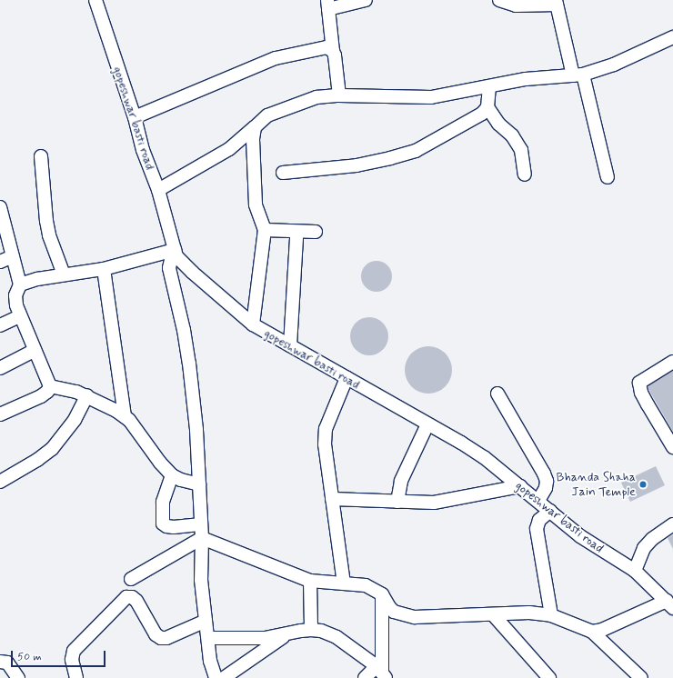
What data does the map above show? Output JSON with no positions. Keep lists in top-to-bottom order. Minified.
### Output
{"streets":{"street":["gopeshwar basti road"]},"places":["Bhanda Shaha Jain Temple"],"scale_bar":"50 m"}
